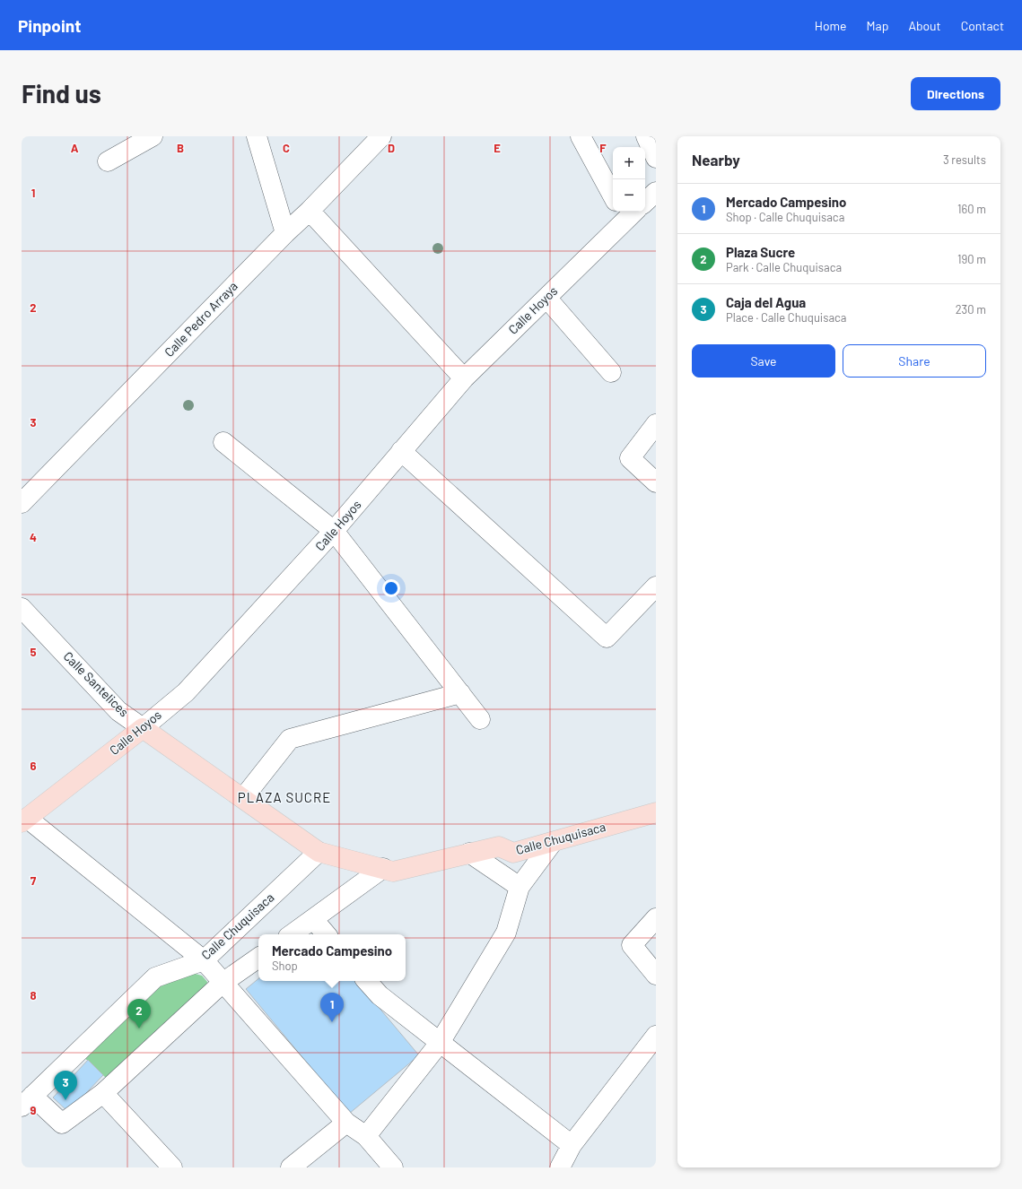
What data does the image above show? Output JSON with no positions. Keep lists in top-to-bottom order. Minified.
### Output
{"streets":{"main road":["Calle Hoyos","Calle Santelices","Calle Chuquisaca"],"street":["Calle Pedro Arraya"]},"crossings":[["Calle Hoyos","Calle Santelices"],["Calle Santelices","Calle Chuquisaca"]],"districts":["PLAZA SUCRE"],"page":{"header":"Pinpoint","nav":["Home","Map","About","Contact"],"buttons":["Directions",["Save","Share"]],"title":"Find us","heading":["Nearby","3 results"],"map_buttons":["+","−"],"list":[{"mark":"1","name":"Mercado Campesino","note":"Shop · Calle Chuquisaca","value":"160 m"},{"mark":"2","name":"Plaza Sucre","note":"Park · Calle Chuquisaca","value":"190 m"},{"mark":"3","name":"Caja del Agua","note":"Place · Calle Chuquisaca","value":"230 m"}],"popup":["Mercado Campesino","Shop"],"pins":["1","2","3"]},"grid":{"columns":["A","B","C","D","E","F"],"rows":["1","2","3","4","5","6","7","8","9"]}}
